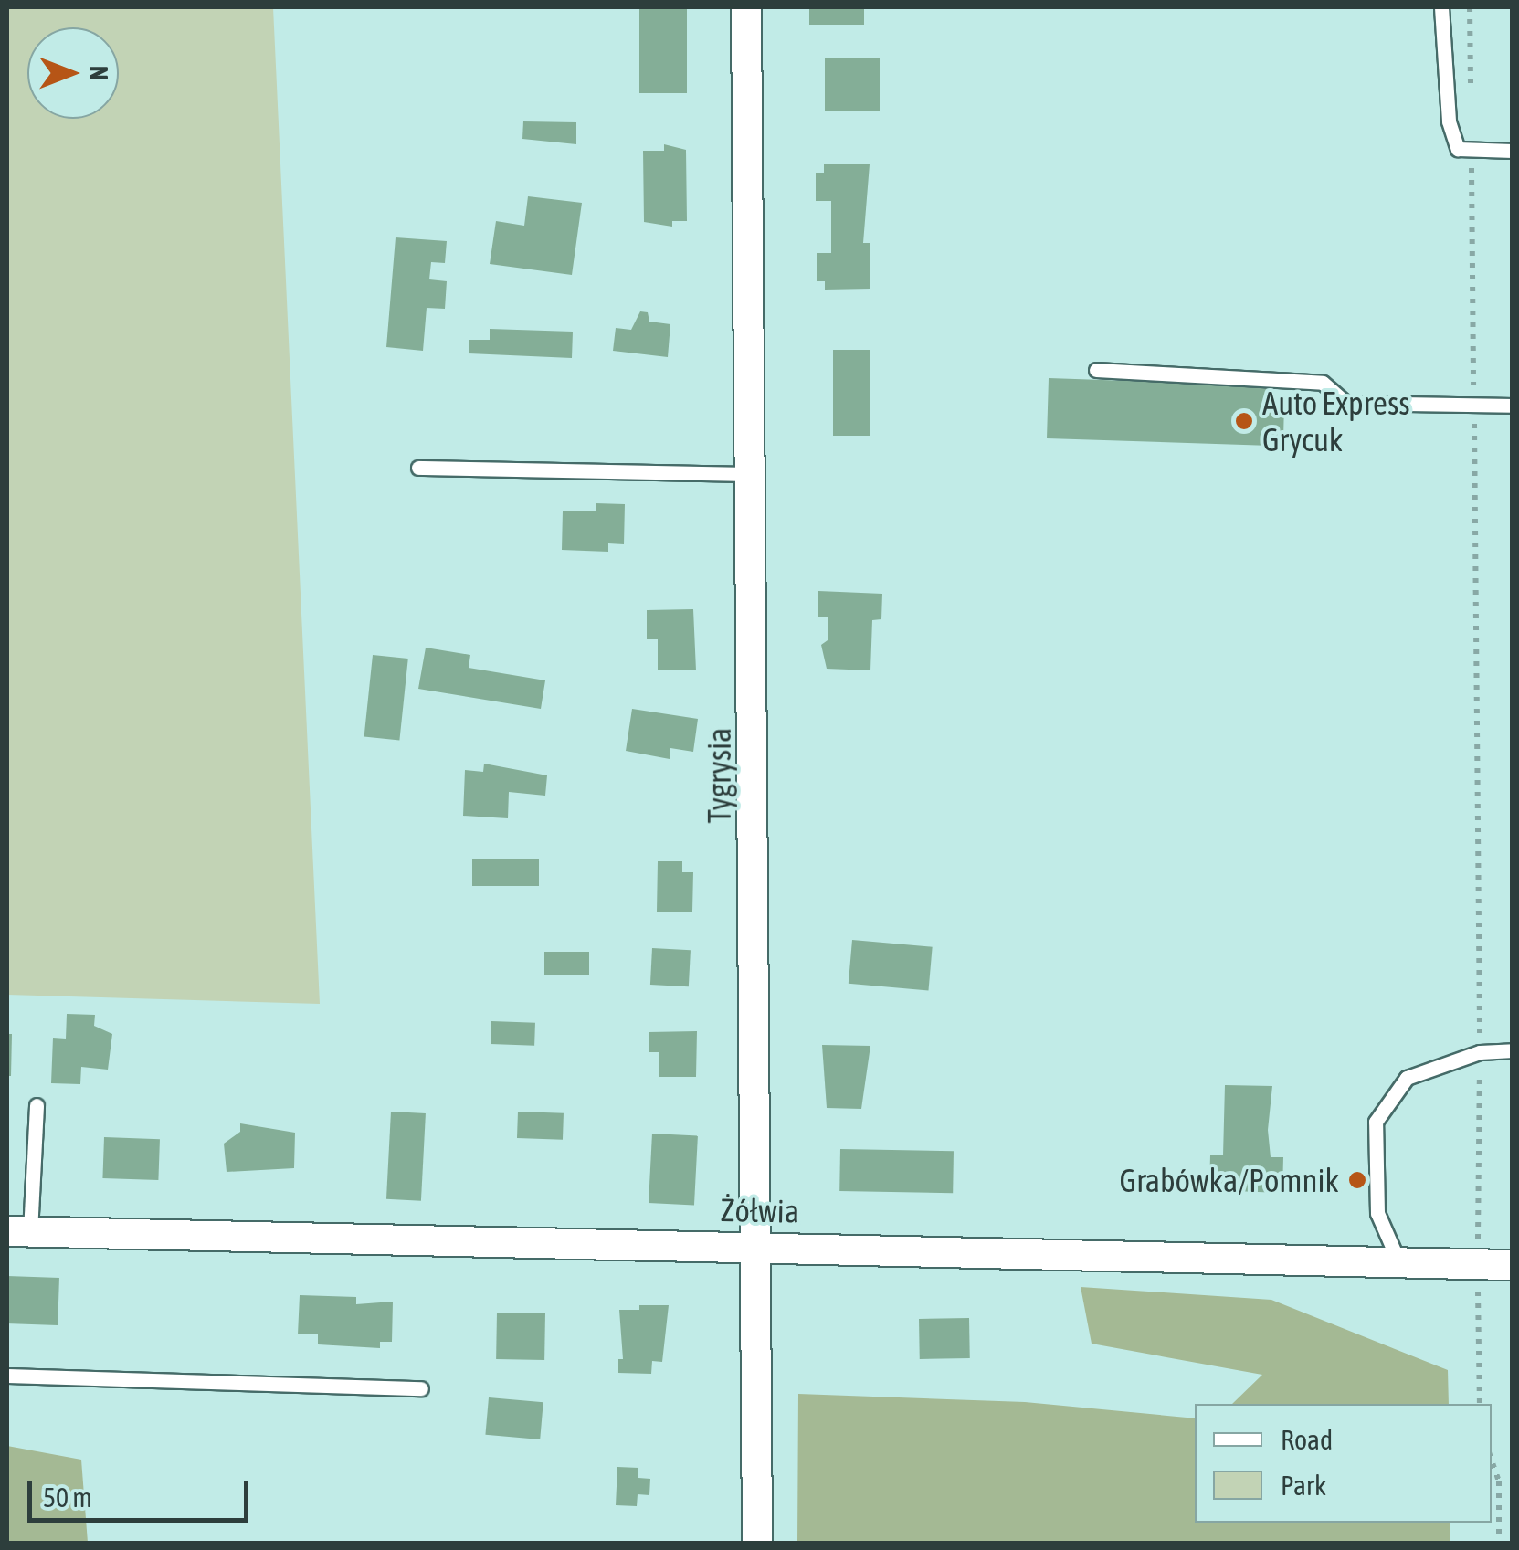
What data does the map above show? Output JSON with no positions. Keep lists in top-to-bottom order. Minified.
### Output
{"streets":{"street":["Tygrysia","Żółwia"]},"crossings":[["Tygrysia","Żółwia"]],"places":["Auto Express Grycuk","Grabówka/Pomnik"],"legend":["Road","Park"],"scale_bar":"50 m","north":"right"}
